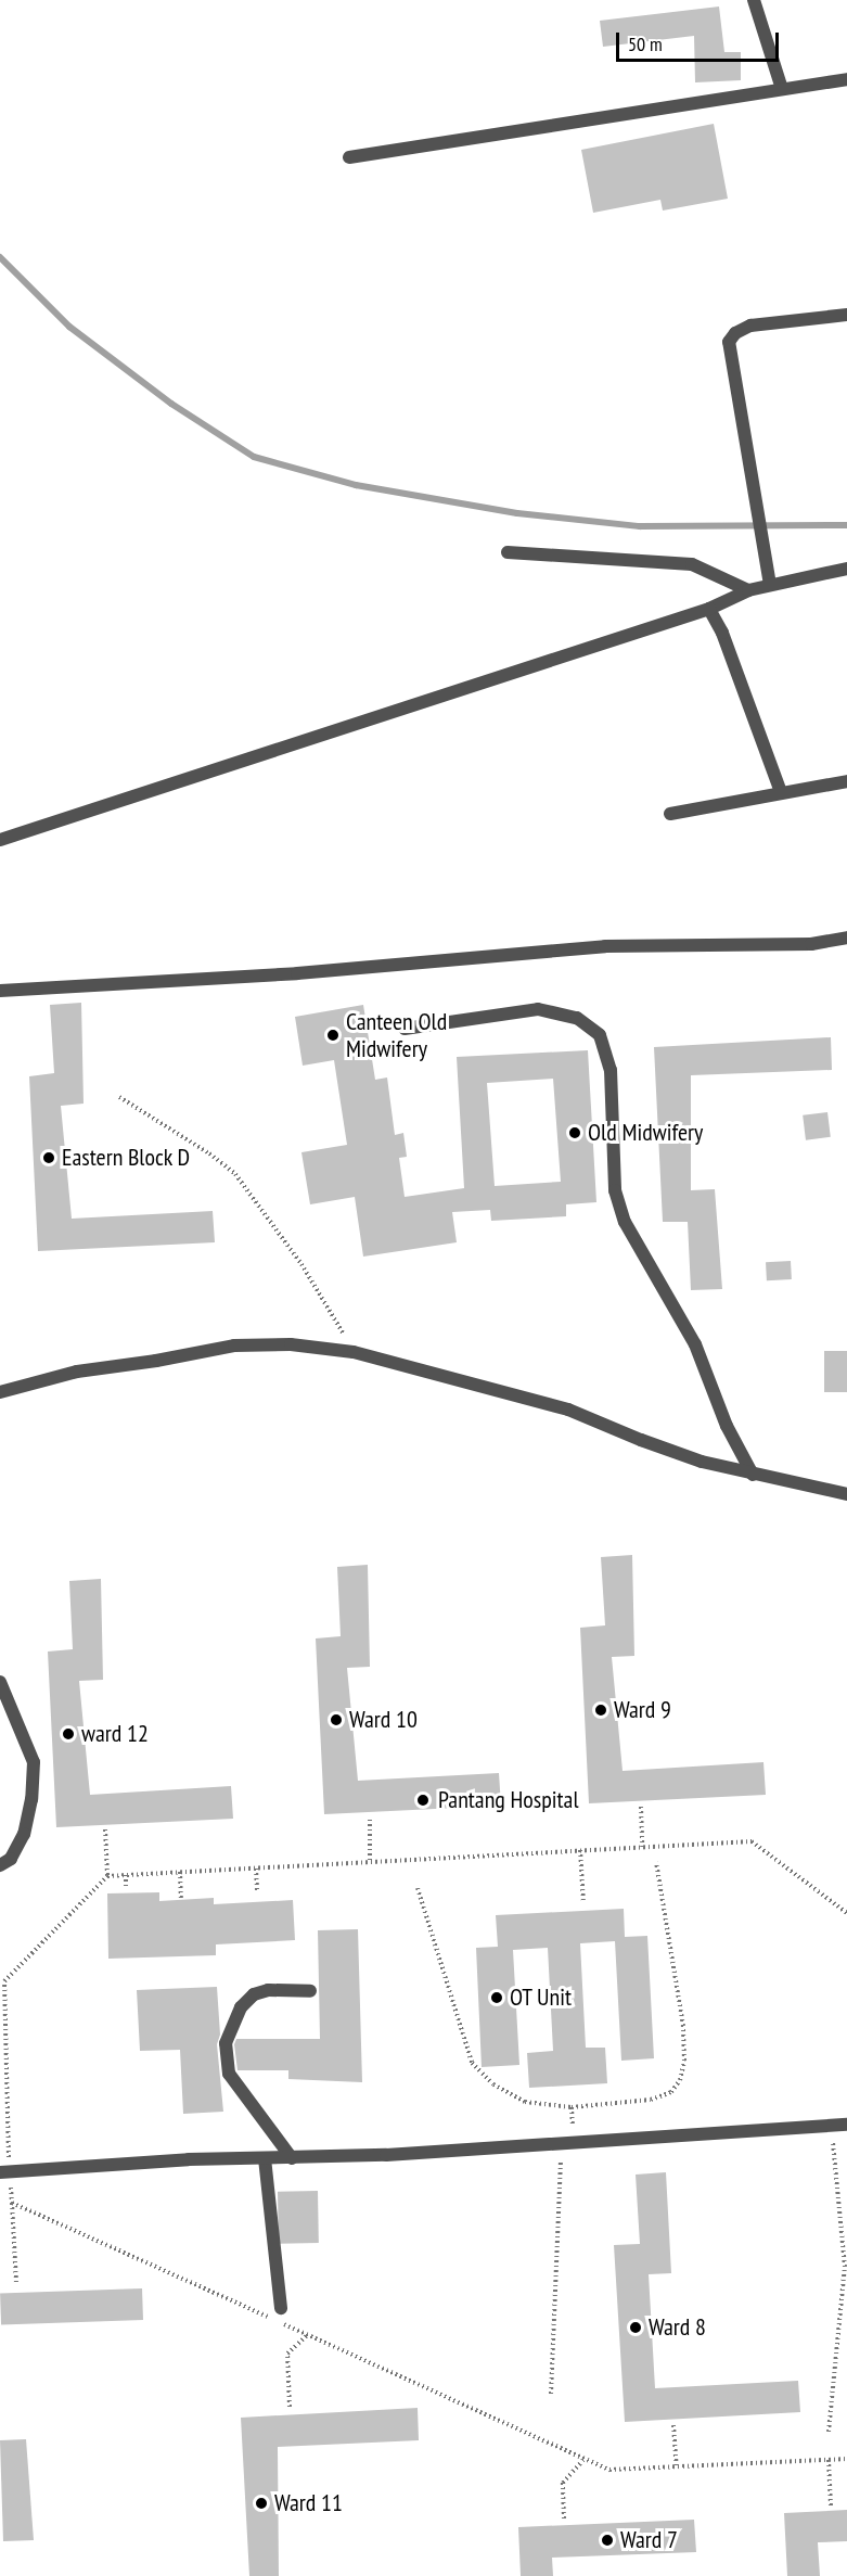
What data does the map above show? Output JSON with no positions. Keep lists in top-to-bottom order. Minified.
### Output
{"places":["Canteen Old Midwifery","Old Midwifery","Eastern Block D","Ward 9","Ward 10","ward 12","Pantang Hospital","OT Unit","Ward 8","Ward 11","Ward 7"],"scale_bar":"50 m"}
